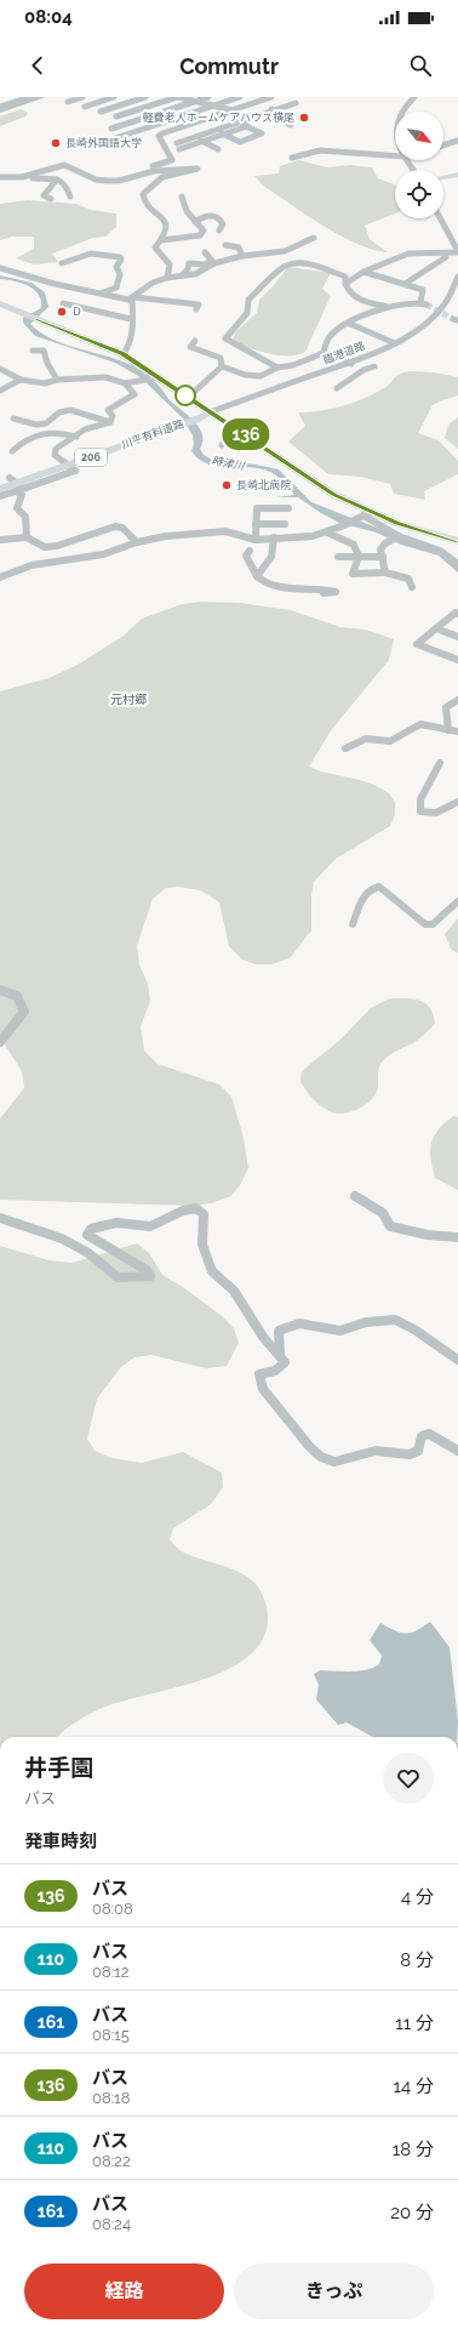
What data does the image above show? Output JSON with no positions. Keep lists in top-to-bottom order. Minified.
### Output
{"streets":{"highway":["川平有料道路","206"],"street":["臨港道路"]},"crossings":[["臨港道路","川平有料道路"]],"districts":["元村郷"],"water":["時津川"],"places":["軽費老人ホームケアハウス横尾","長崎外国語大学","Ｄ","長崎北病院"],"lines":["bus line 136"],"north":"bottom right","page":{"status":"08:04","header":"Commutr","on_map":"136","heading":[["井手園","バス"],"発車時刻"],"list":[{"mark":"136","name":"バス","note":"08:08","value":"4 分"},{"mark":"110","name":"バス","note":"08:12","value":"8 分"},{"mark":"161","name":"バス","note":"08:15","value":"11 分"},{"mark":"136","name":"バス","note":"08:18","value":"14 分"},{"mark":"110","name":"バス","note":"08:22","value":"18 分"},{"mark":"161","name":"バス","note":"08:24","value":"20 分"}],"buttons":["経路","きっぷ"]}}
